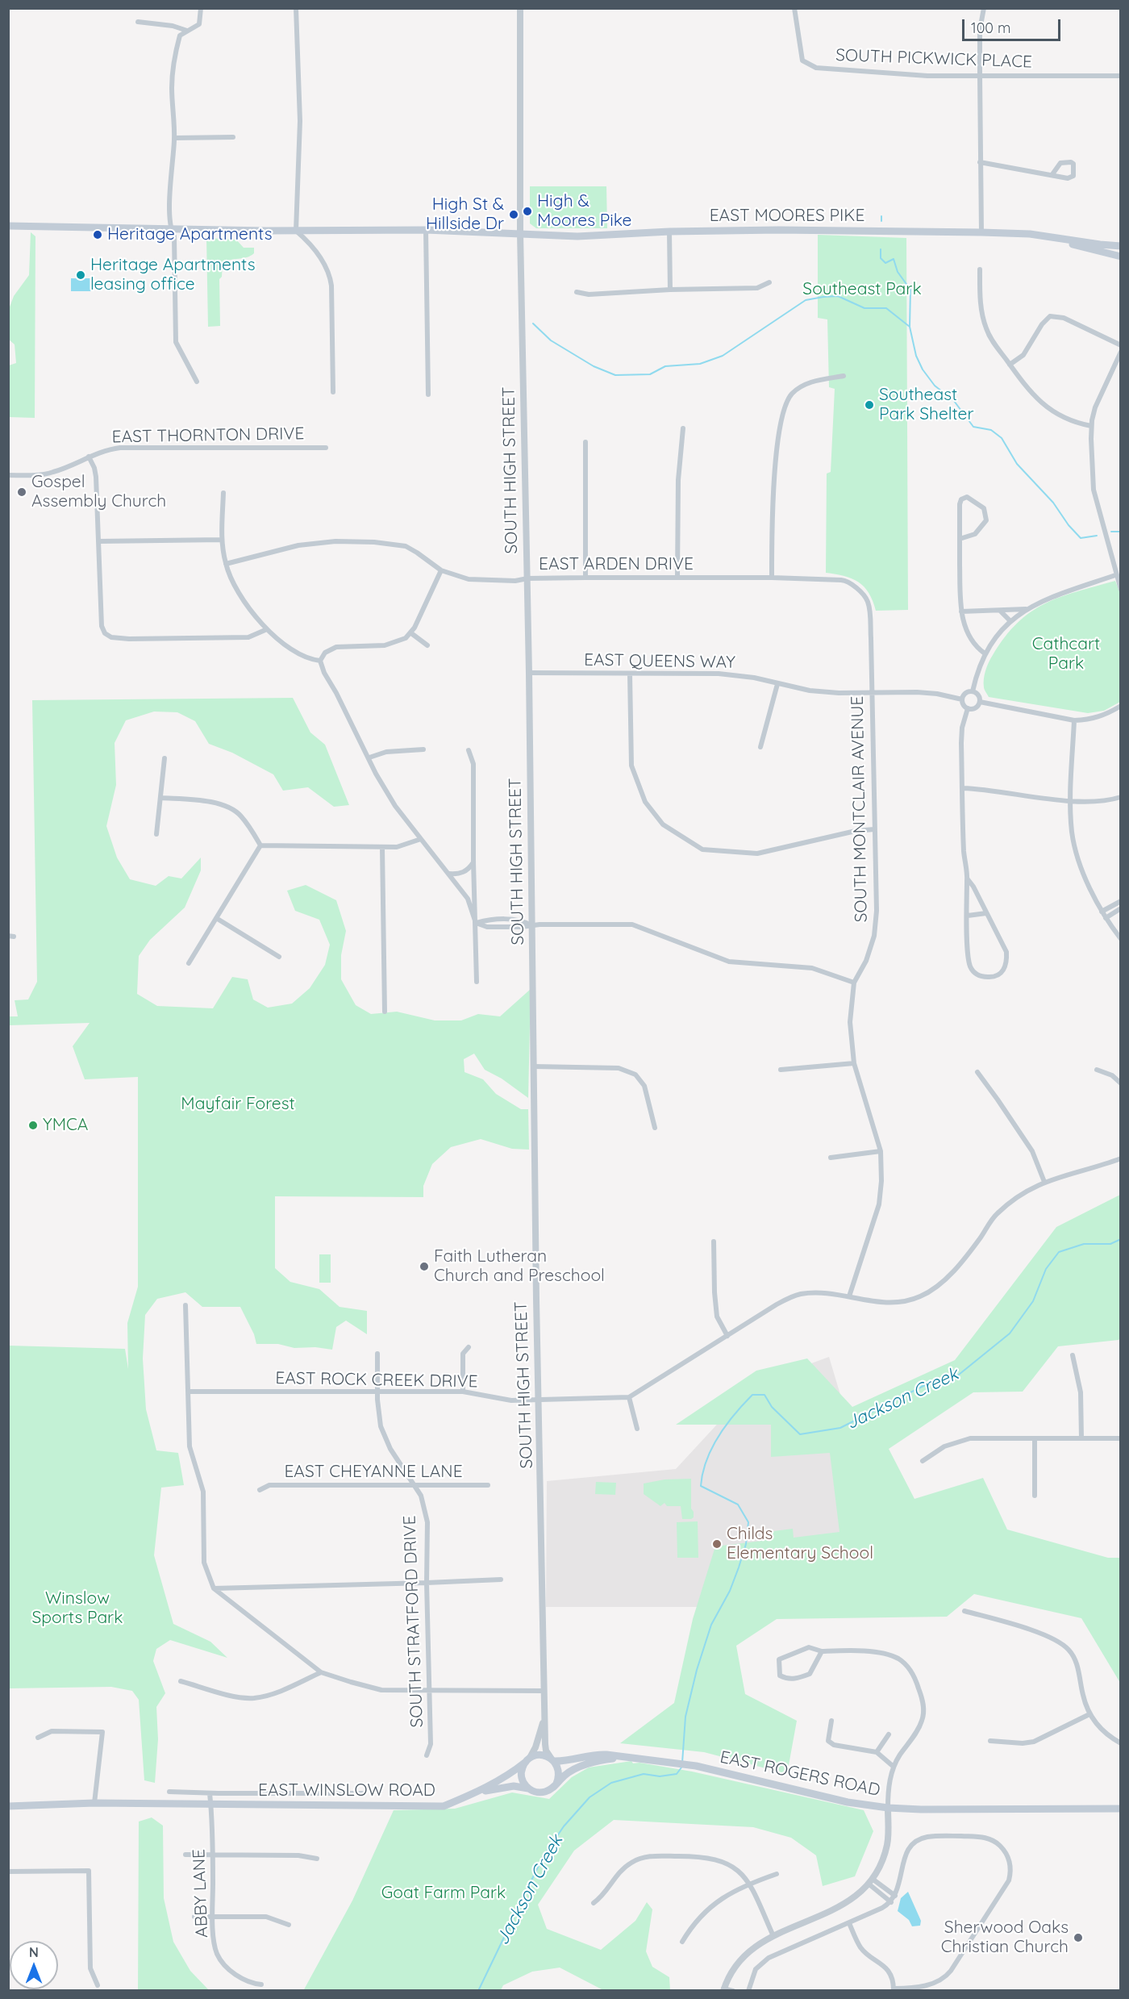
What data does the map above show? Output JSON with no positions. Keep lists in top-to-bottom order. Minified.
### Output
{"streets":{"main road":["EAST MOORES PIKE","EAST ROGERS ROAD","EAST WINSLOW ROAD"],"street":["SOUTH PICKWICK PLACE","EAST THORNTON DRIVE","SOUTH HIGH STREET","EAST ARDEN DRIVE","EAST QUEENS WAY","SOUTH MONTCLAIR AVENUE","EAST ROCK CREEK DRIVE","EAST CHEYANNE LANE","SOUTH STRATFORD DRIVE","ABBY LANE"]},"crossings":[["EAST MOORES PIKE","SOUTH HIGH STREET"],["SOUTH HIGH STREET","EAST ARDEN DRIVE"],["SOUTH HIGH STREET","EAST QUEENS WAY"],["SOUTH HIGH STREET","EAST ROCK CREEK DRIVE"],["SOUTH HIGH STREET","EAST ROGERS ROAD"],["SOUTH HIGH STREET","EAST WINSLOW ROAD"],["EAST ARDEN DRIVE","SOUTH MONTCLAIR AVENUE"],["EAST QUEENS WAY","SOUTH MONTCLAIR AVENUE"],["SOUTH MONTCLAIR AVENUE","EAST ROCK CREEK DRIVE"],["EAST ROCK CREEK DRIVE","SOUTH STRATFORD DRIVE"],["EAST CHEYANNE LANE","SOUTH STRATFORD DRIVE"],["EAST ROGERS ROAD","EAST WINSLOW ROAD"],["EAST WINSLOW ROAD","ABBY LANE"]],"water":["Jackson Creek"],"parks":["Southeast Park","Cathcart Park","Mayfair Forest","Winslow Sports Park","Goat Farm Park"],"places":["High & Moores Pike","High St & Hillside Dr","Heritage Apartments","Heritage Apartments leasing office","Southeast Park Shelter","Gospel Assembly Church","YMCA","Faith Lutheran Church and Preschool","Childs Elementary School","Sherwood Oaks Christian Church"],"scale_bar":"100 m","north":"top"}
